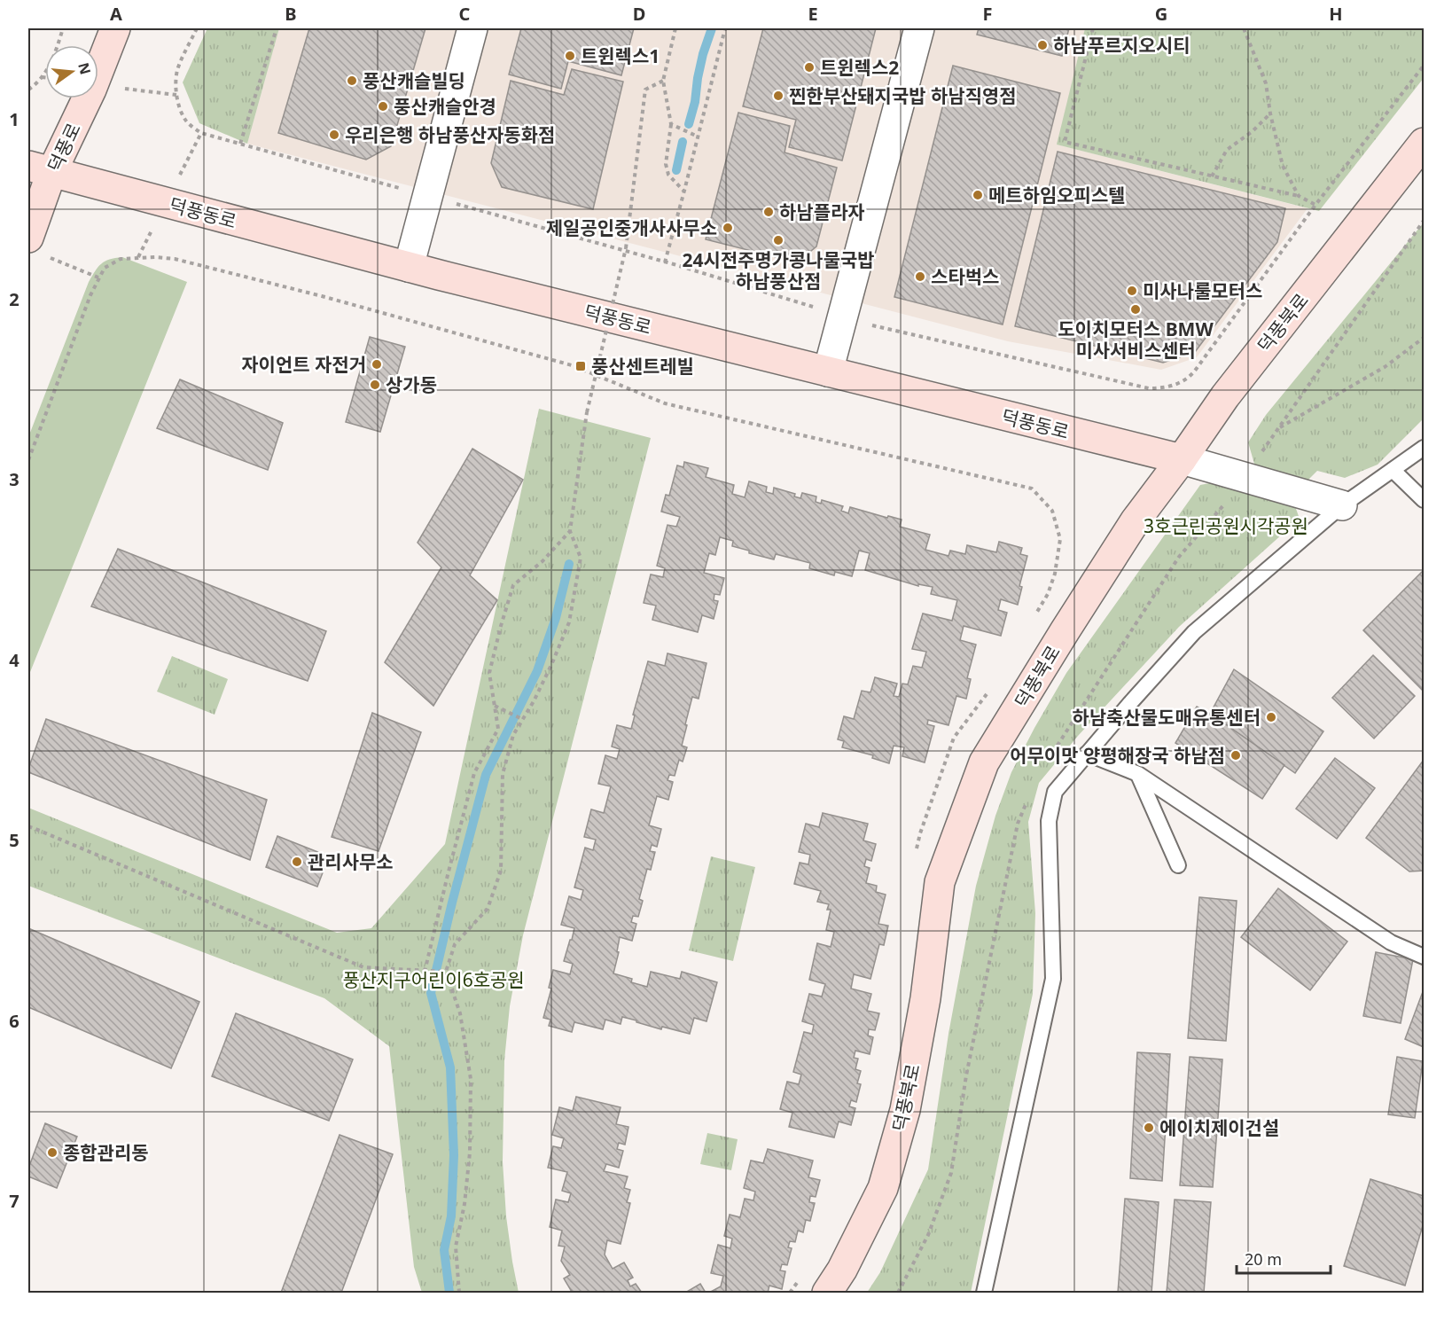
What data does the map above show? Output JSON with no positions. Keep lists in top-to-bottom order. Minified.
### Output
{"streets":{"street":["덕풍로","덕풍동로","덕풍북로"]},"crossings":[["덕풍로","덕풍동로"],["덕풍동로","덕풍북로"]],"parks":["3호근린공원시각공원","풍산지구어린이6호공원"],"places":{"other":["하남푸르지오시티","트윈렉스1","트윈렉스2","풍산캐슬빌딩","찐한부산돼지국밥 하남직영점","풍산캐슬안경","우리은행 하남풍산자동화점","메트하임오피스텔","하남플라자","제일공인중개사사무소","24시전주명가콩나물국밥 하남풍산점","스타벅스","미사나룰모터스","도이치모터스 BMW 미사서비스센터","자이언트 자전거","상가동","하남축산물도매유통센터","어무이맛 양평해장국 하남점","관리사무소","에이치제이건설","종합관리동"],"transit":["풍산센트레빌"]},"scale_bar":"20 m","north":"right","grid":{"columns":["A","B","C","D","E","F","G","H"],"rows":["1","2","3","4","5","6","7"]}}
